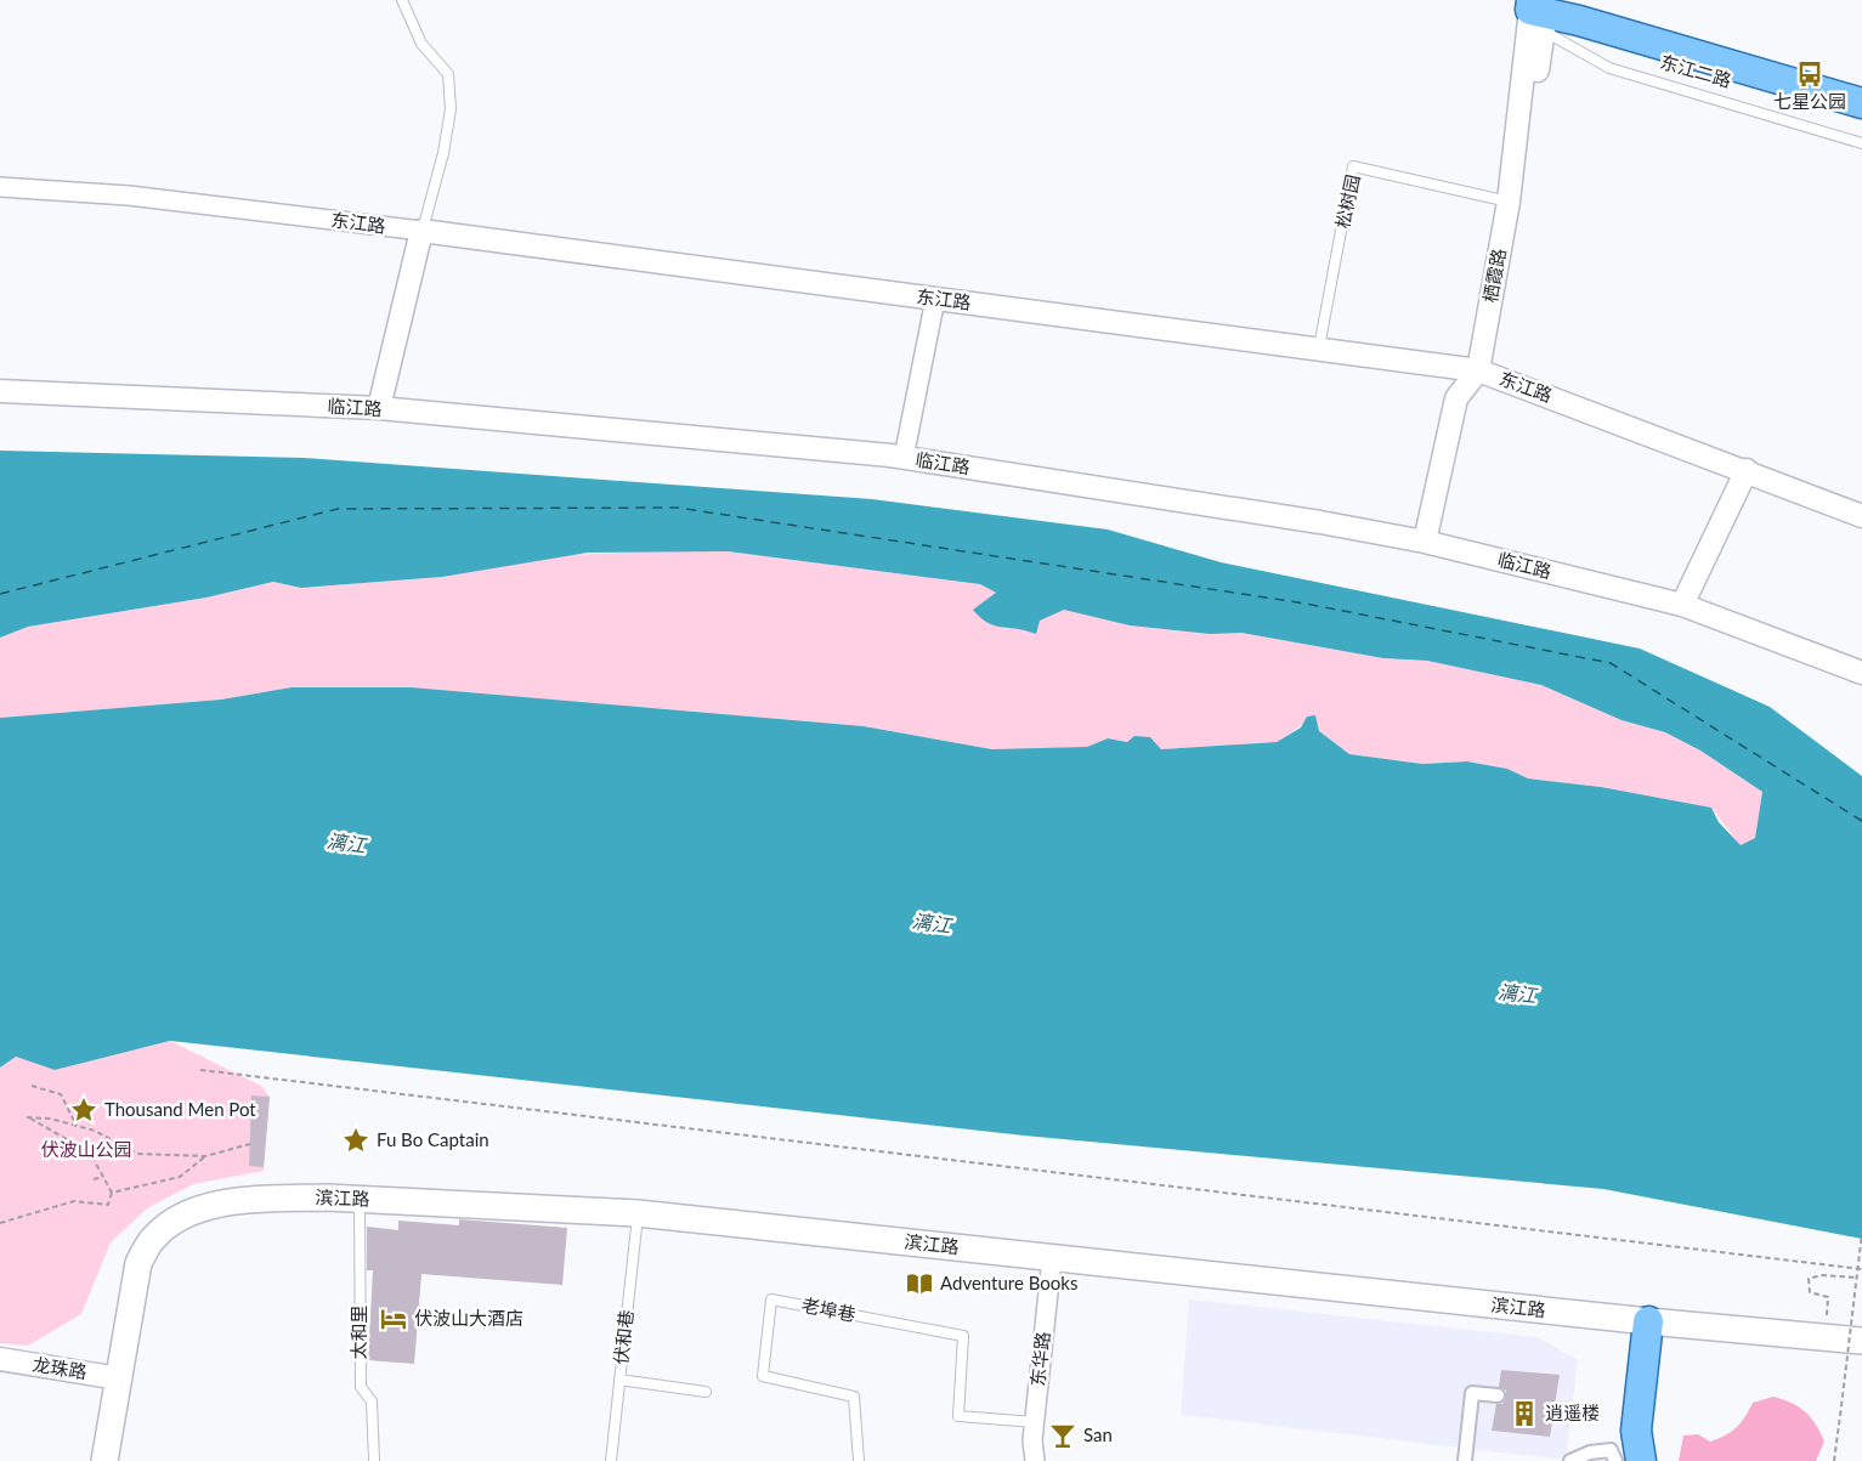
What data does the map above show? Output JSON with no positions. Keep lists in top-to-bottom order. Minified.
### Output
{"streets":{"main road":["东江二路","滨江路"],"street":["东江路","栖霞路","临江路","东华路","龙珠路"],"lane":["松树园","老埠巷","太和里","伏和巷"]},"crossings":[["东江二路","栖霞路"],["松树园","东江路"],["松树园","栖霞路"],["东江路","栖霞路"],["栖霞路","临江路"],["滨江路","太和里"],["滨江路","伏和巷"],["滨江路","东华路"],["滨江路","龙珠路"],["老埠巷","东华路"]],"water":["漓江"],"parks":["伏波山公园"],"places":{"bus stop":["七星公园"],"place":["Thousand Men Pot","Fu Bo Captain"],"library":["Adventure Books"],"hotel":["伏波山大酒店"],"building":["逍遥楼"],"bar":["San"]}}
